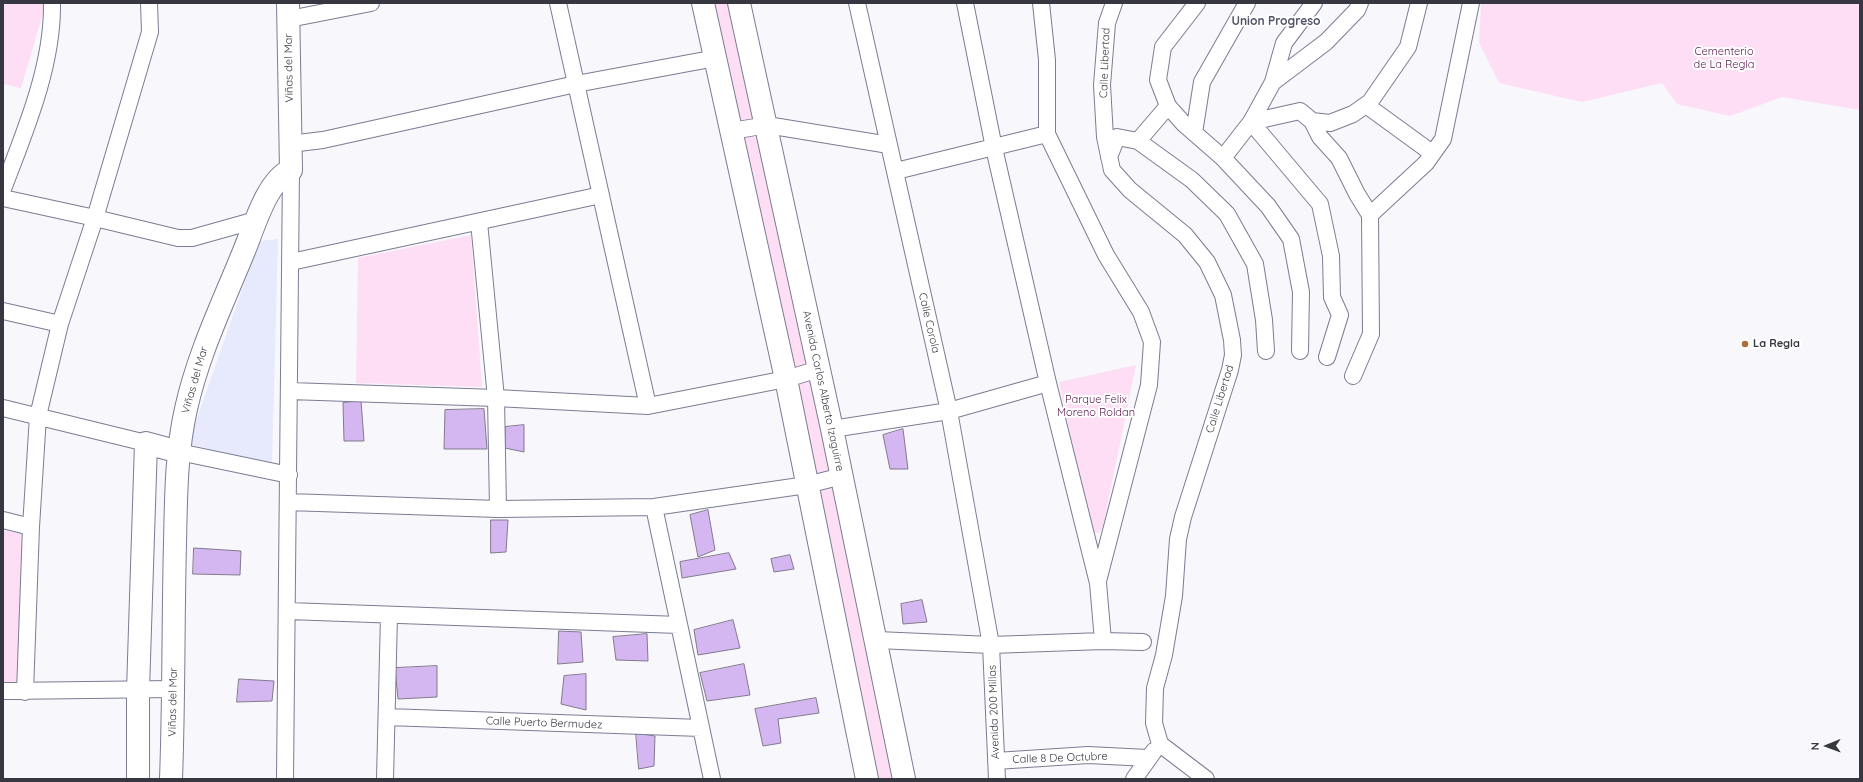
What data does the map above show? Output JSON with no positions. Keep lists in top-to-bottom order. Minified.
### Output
{"streets":{"main road":["Viñas del Mar","Avenida Carlos Alberto Izaguirre"],"street":["Calle Libertad","Calle Corola","Avenida 200 Millas","Calle Puerto Bermudez","Calle 8 De Octubre"]},"crossings":[["Calle Corola","Avenida 200 Millas"],["Avenida 200 Millas","Calle 8 De Octubre"]],"districts":["Union Progreso"],"parks":["Cementerio de La Regla","Parque Felix Moreno Roldan"],"places":["La Regla"],"north":"left"}
